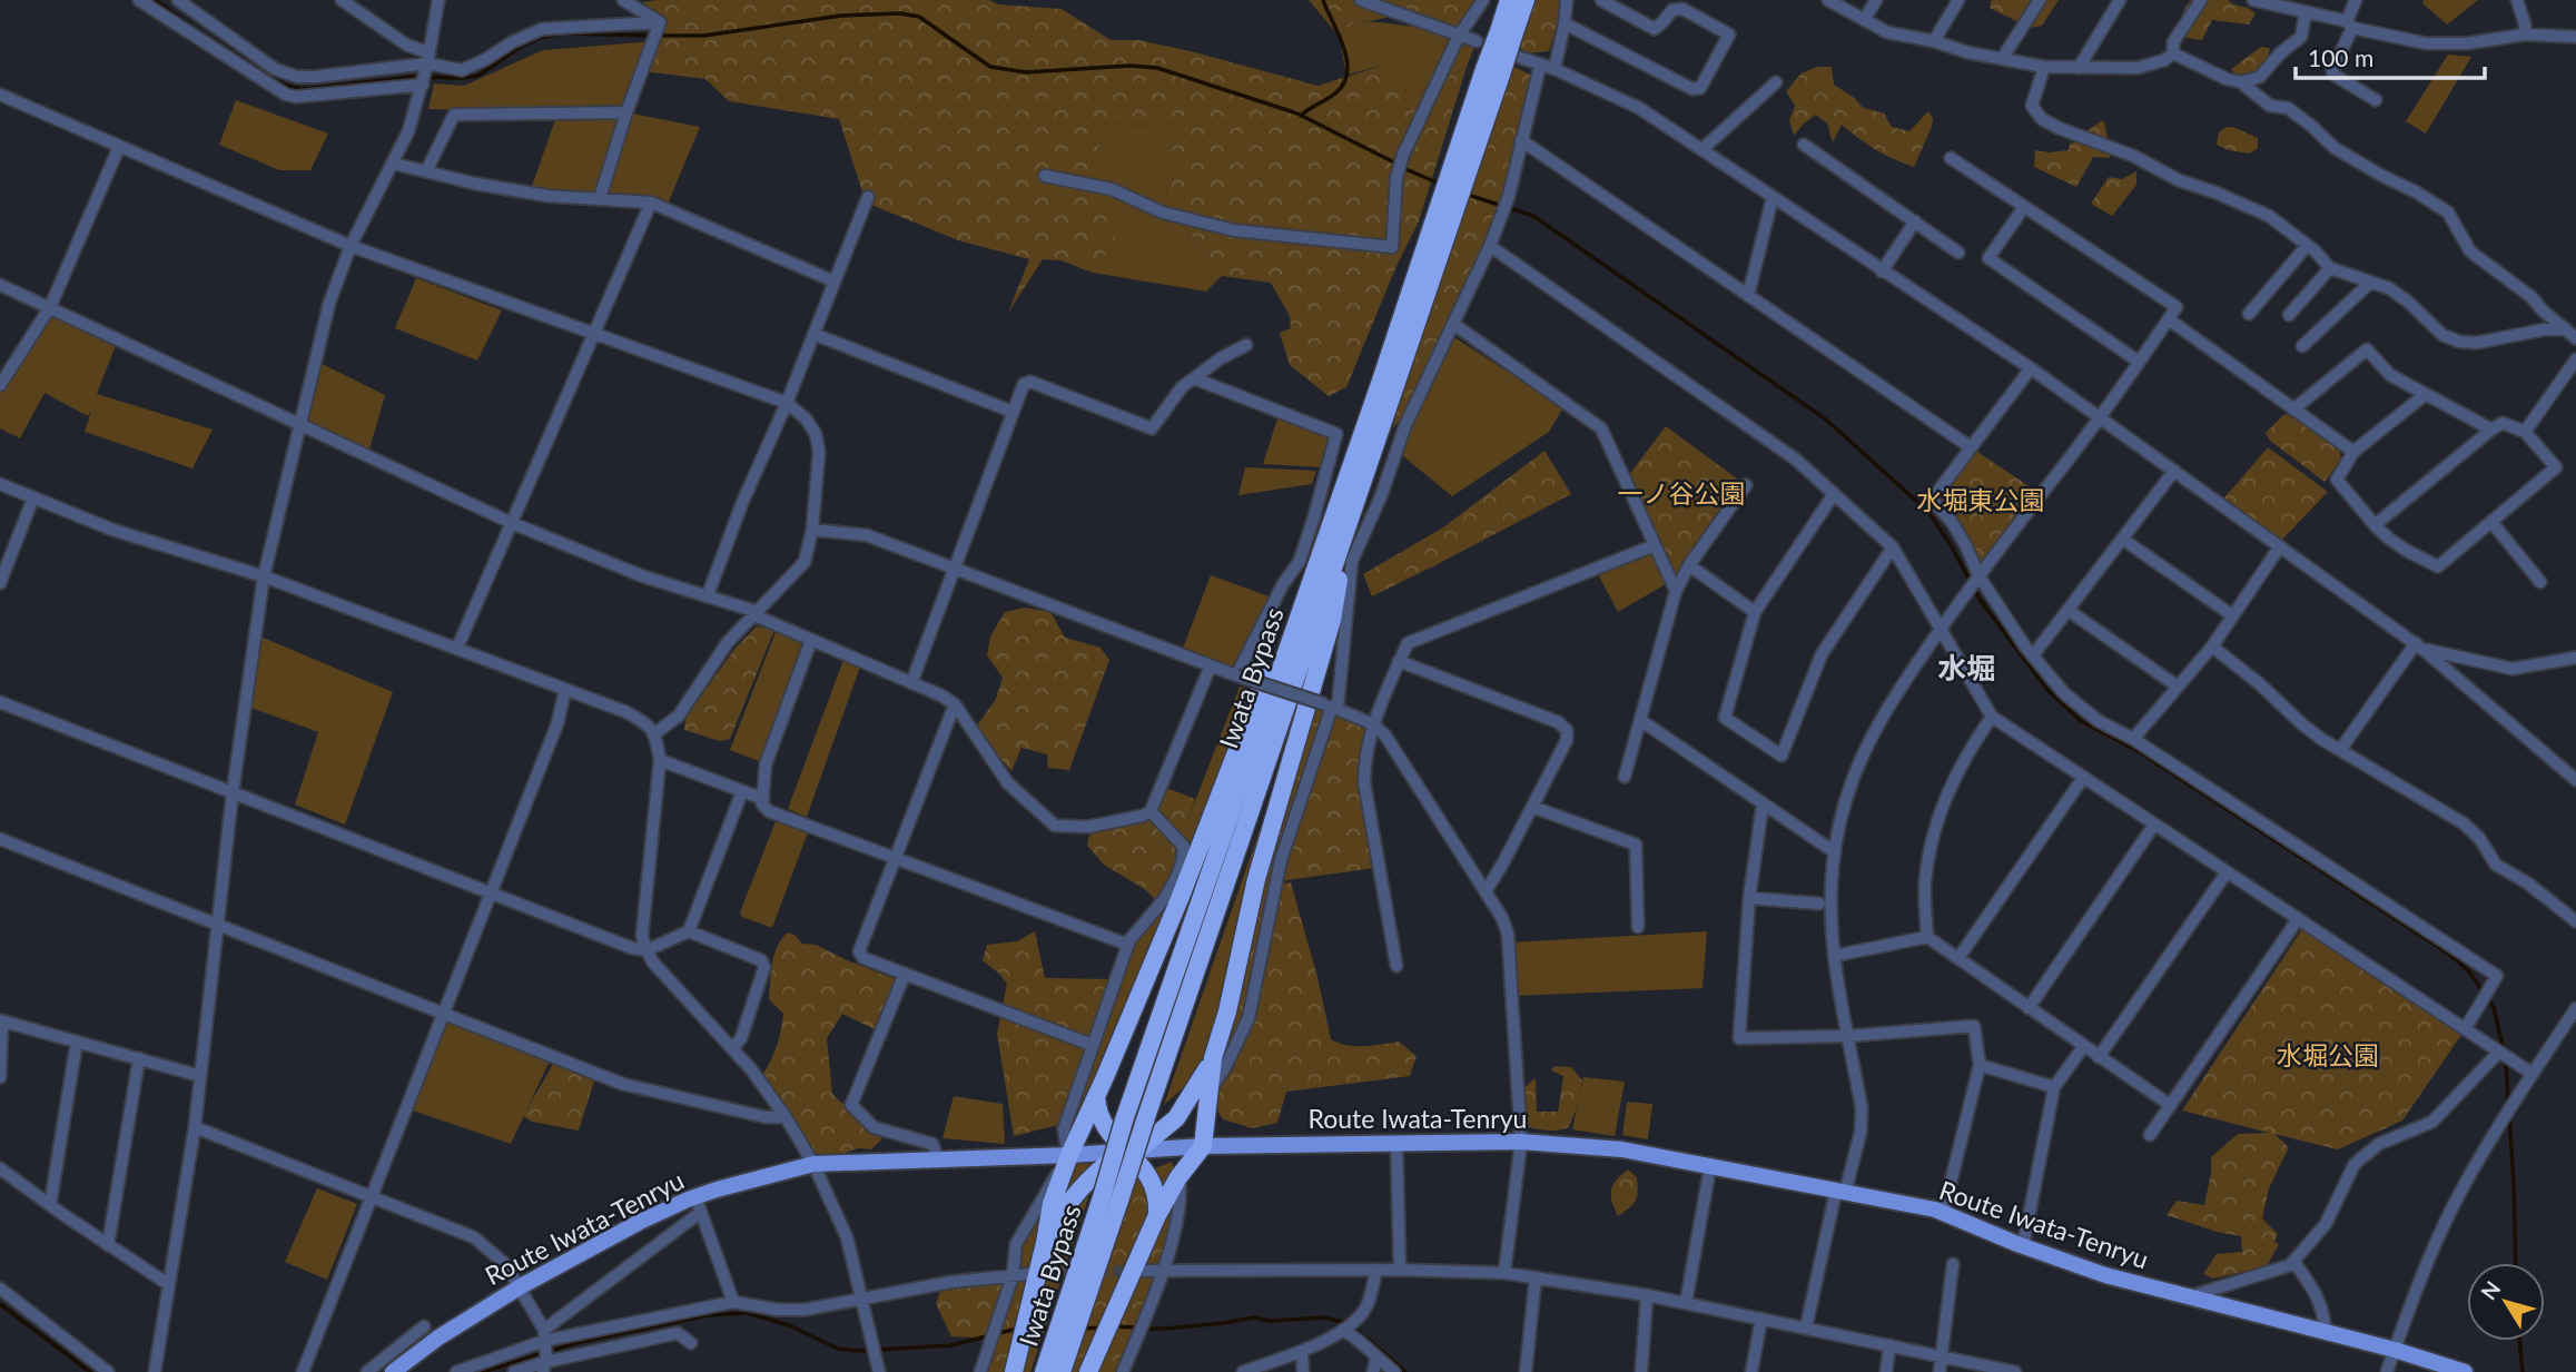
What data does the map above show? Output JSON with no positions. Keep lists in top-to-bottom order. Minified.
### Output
{"streets":{"highway":["Iwata Bypass"],"main road":["Route Iwata-Tenryu"]},"districts":["水堀"],"parks":["一ノ谷公園","水堀東公園","水堀公園"],"scale_bar":"100 m","north":"top left"}
